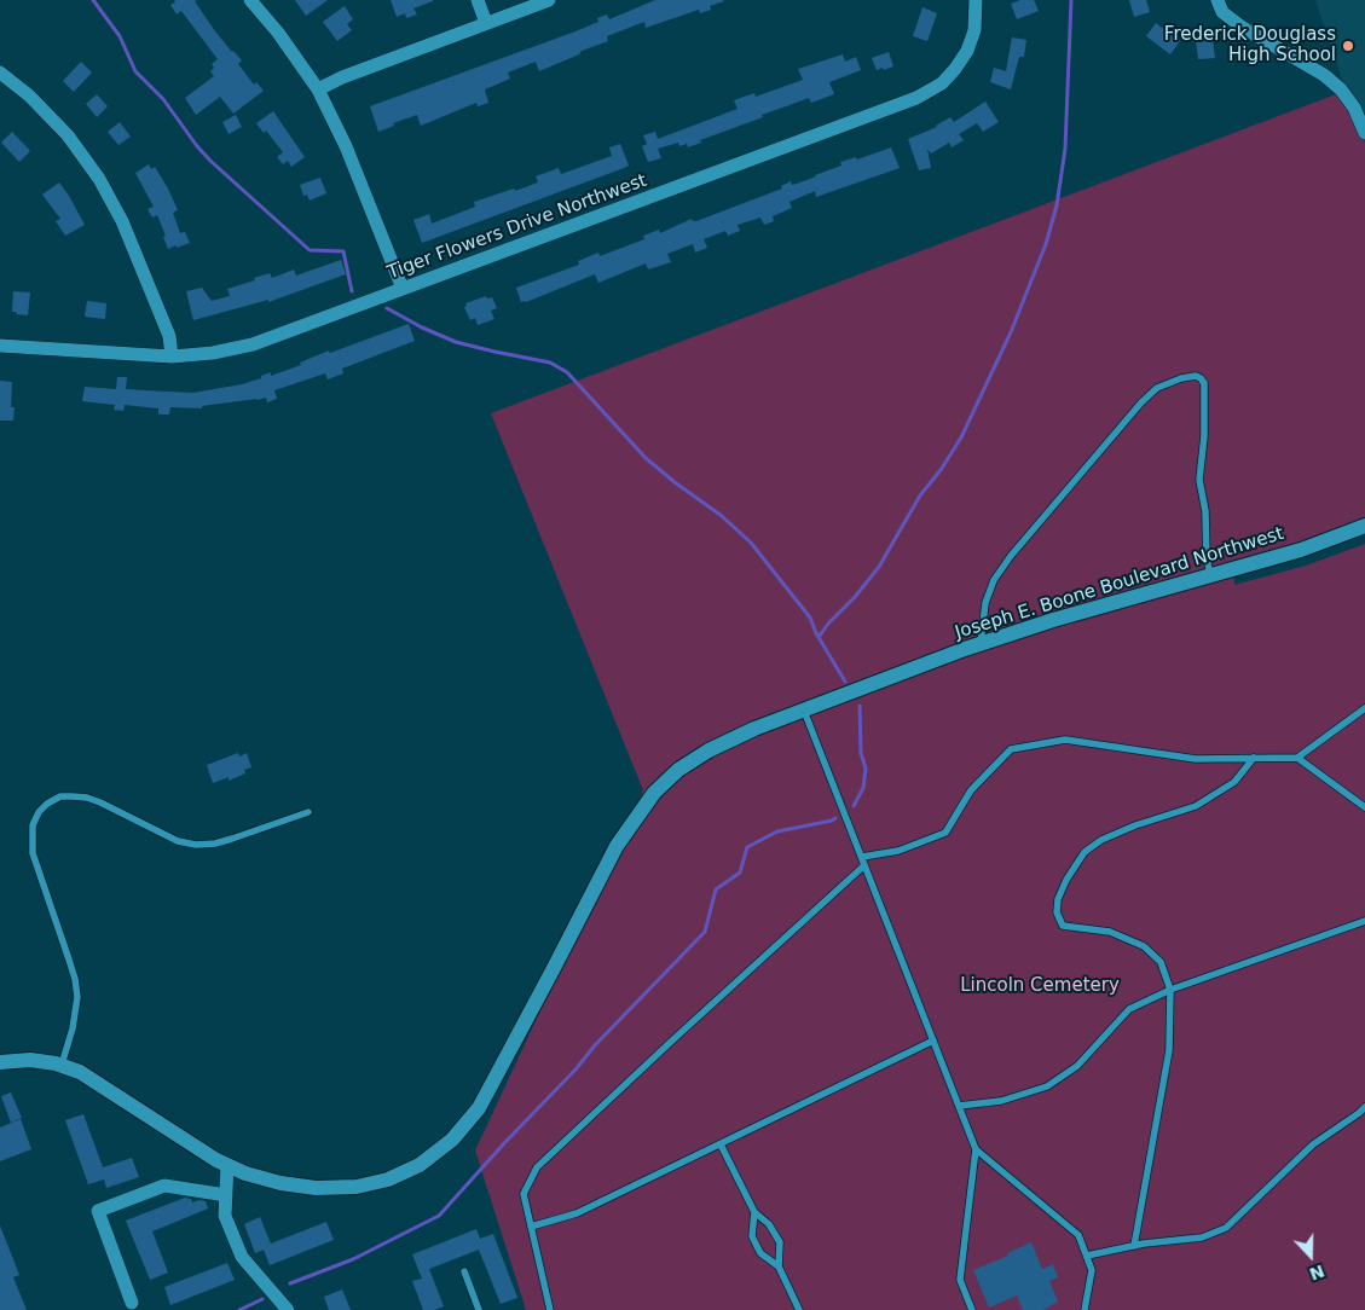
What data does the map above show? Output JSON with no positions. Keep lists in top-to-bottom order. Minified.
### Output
{"streets":{"main road":["Joseph E. Boone Boulevard Northwest"],"street":["Tiger Flowers Drive Northwest"]},"parks":["Lincoln Cemetery"],"places":["Frederick Douglass High School"],"north":"bottom"}
